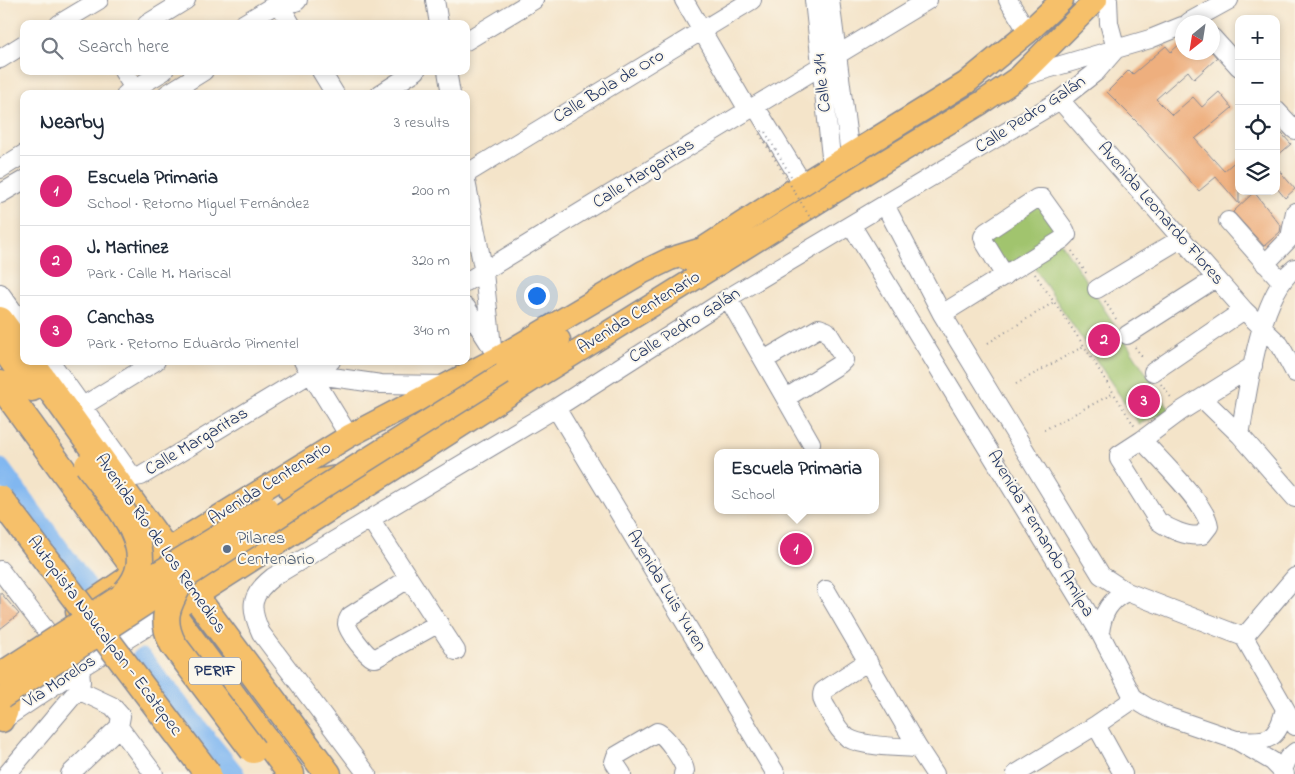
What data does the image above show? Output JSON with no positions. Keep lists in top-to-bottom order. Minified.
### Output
{"streets":{"highway":["Avenida Río de Los Remedios","Autopista Naucalpan - Ecatepec","PERIF"],"main road":["Avenida Centenario","Vía Morelos"],"street":["Calle 314","Calle Bola de Oro","Calle Pedro Galán","Calle Margaritas","Avenida Leonardo Flores","Avenida Fernando Amilpa","Avenida Luis Yuren"]},"crossings":[["Calle 314","Calle Margaritas"],["Calle 314","Avenida Centenario"],["Calle Pedro Galán","Avenida Leonardo Flores"],["Calle Pedro Galán","Avenida Fernando Amilpa"],["Calle Pedro Galán","Avenida Luis Yuren"],["Avenida Centenario","Avenida Río de Los Remedios"],["Avenida Centenario","Vía Morelos"],["Avenida Río de Los Remedios","Vía Morelos"]],"places":["Pilares Centenario"],"north":"bottom left","page":{"map_buttons":["+","−"],"search":"Search here","heading":["Nearby","3 results"],"list":[{"mark":"1","name":"Escuela Primaria","note":"School · Retorno Miguel Fernández","value":"200 m"},{"mark":"2","name":"J. Martinez","note":"Park · Calle M. Mariscal","value":"320 m"},{"mark":"3","name":"Canchas","note":"Park · Retorno Eduardo Pimentel","value":"340 m"}],"pins":["2","3","1"],"popup":["Escuela Primaria","School"]}}
